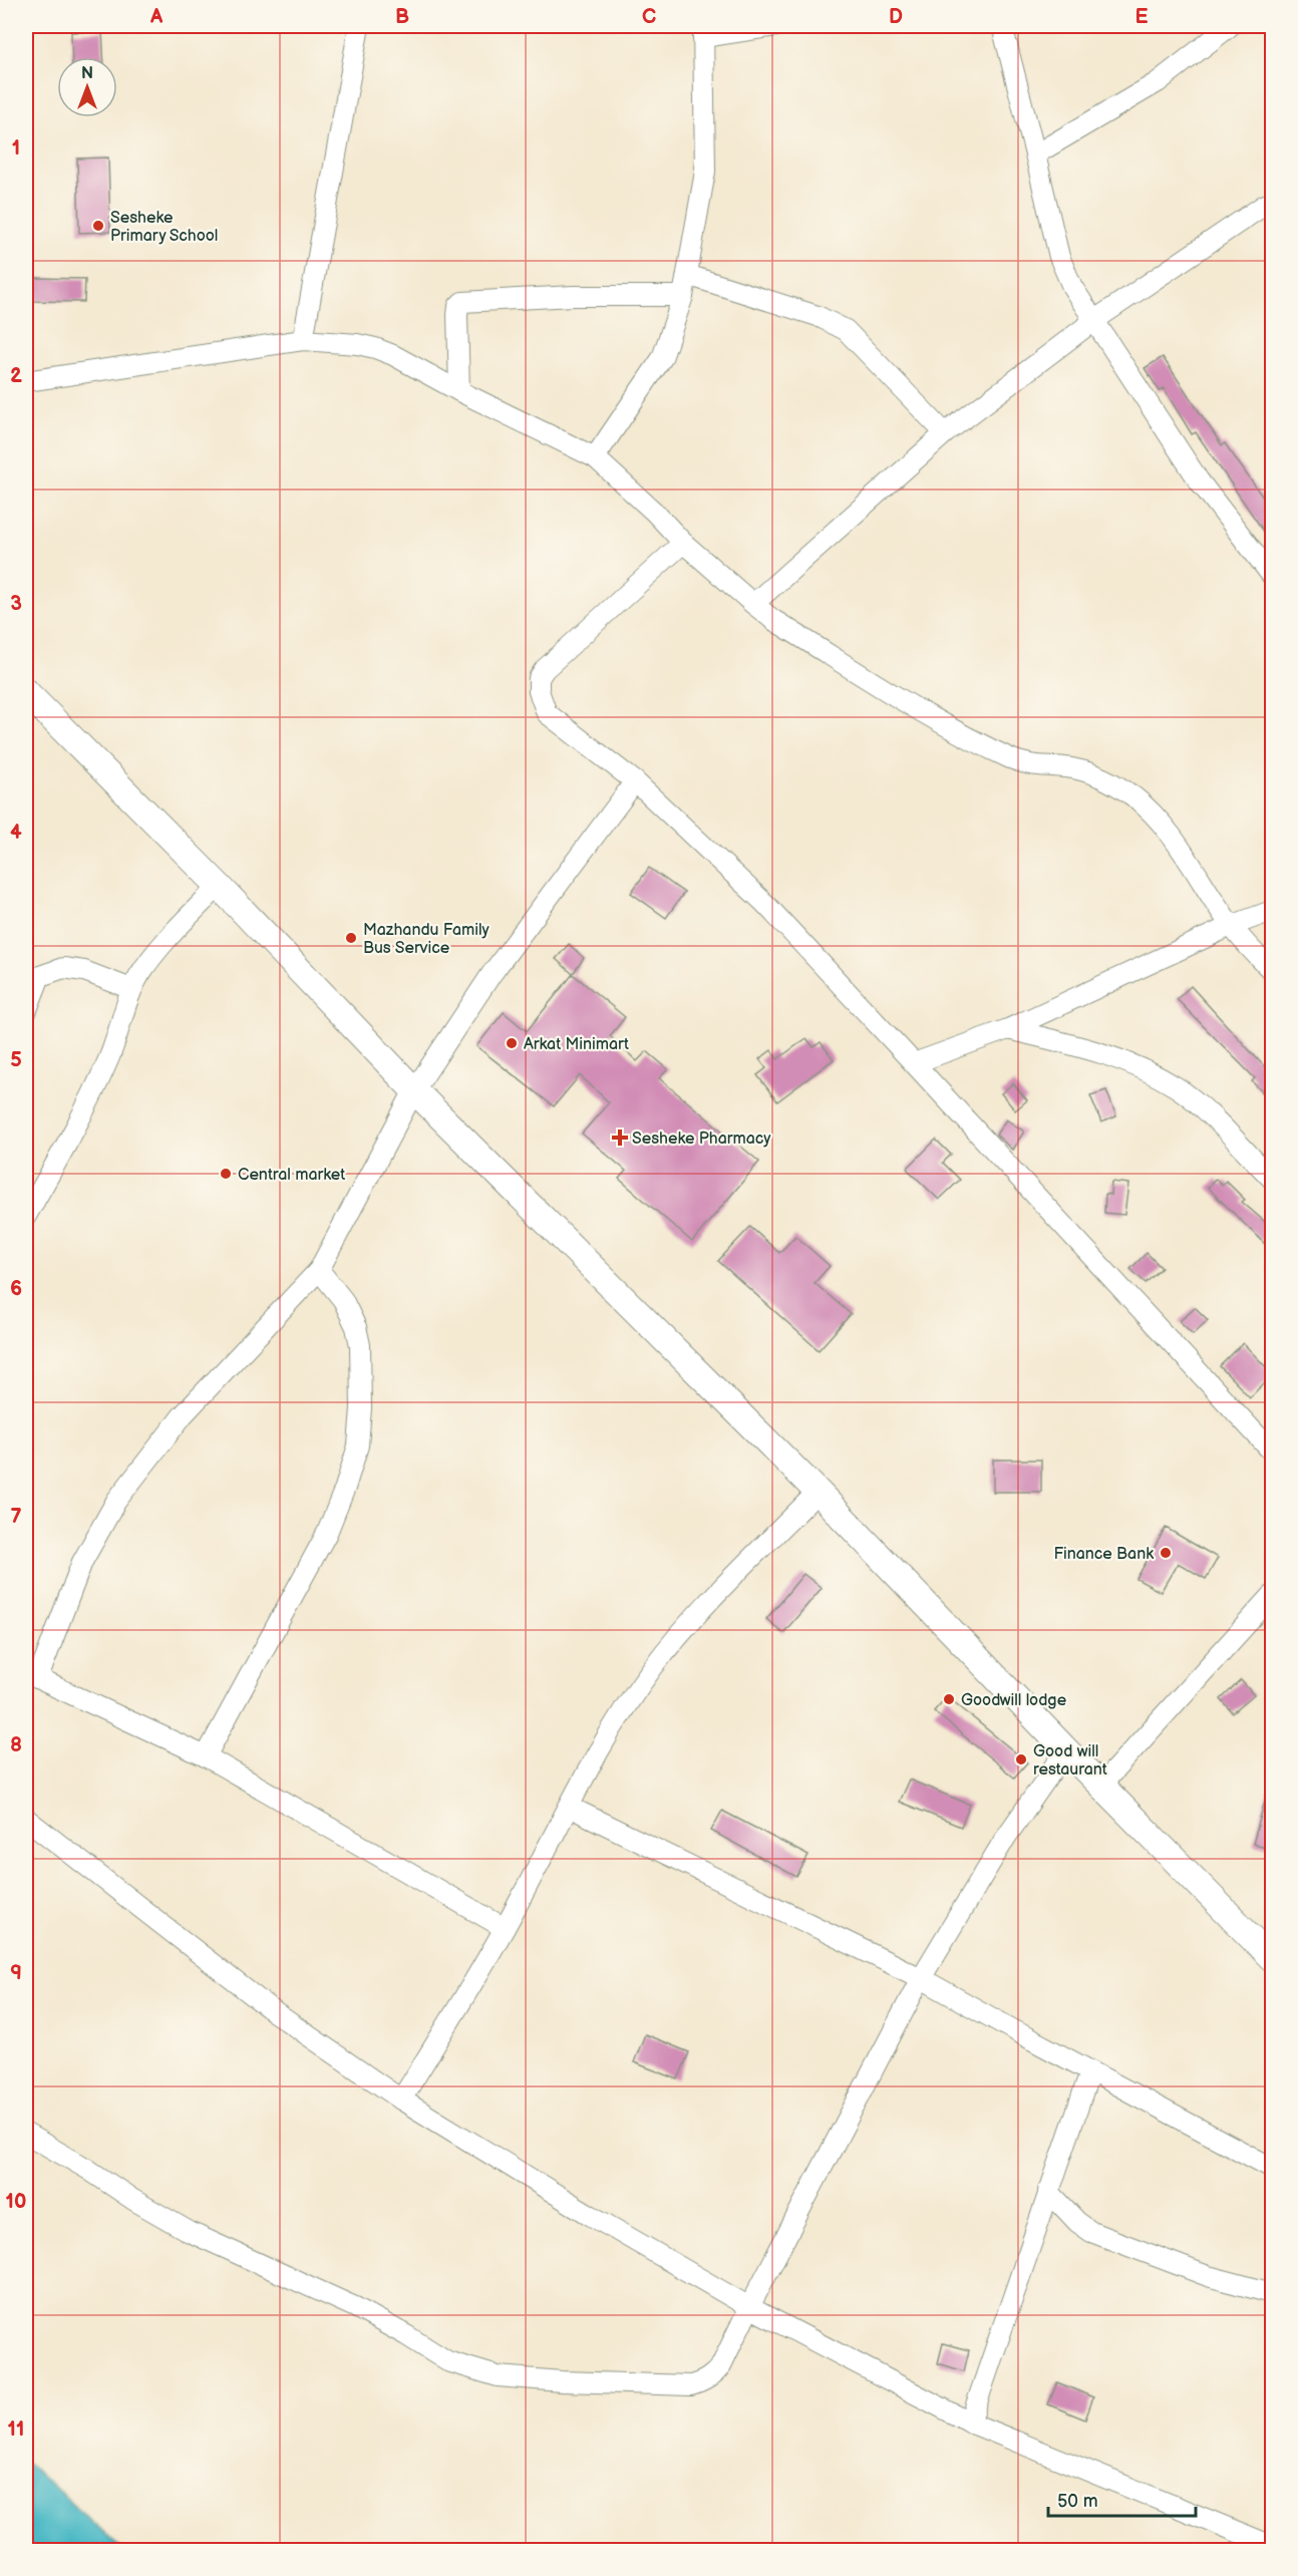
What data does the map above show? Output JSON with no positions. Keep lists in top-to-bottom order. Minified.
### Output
{"places":{"other":["Sesheke Primary School","Mazhandu Family Bus Service","Arkat Minimart","Central market","Finance Bank","Goodwill lodge","Good will restaurant"],"health":["Sesheke Pharmacy"]},"scale_bar":"50 m","north":"top","grid":{"columns":["A","B","C","D","E"],"rows":["1","2","3","4","5","6","7","8","9","10","11"]}}
